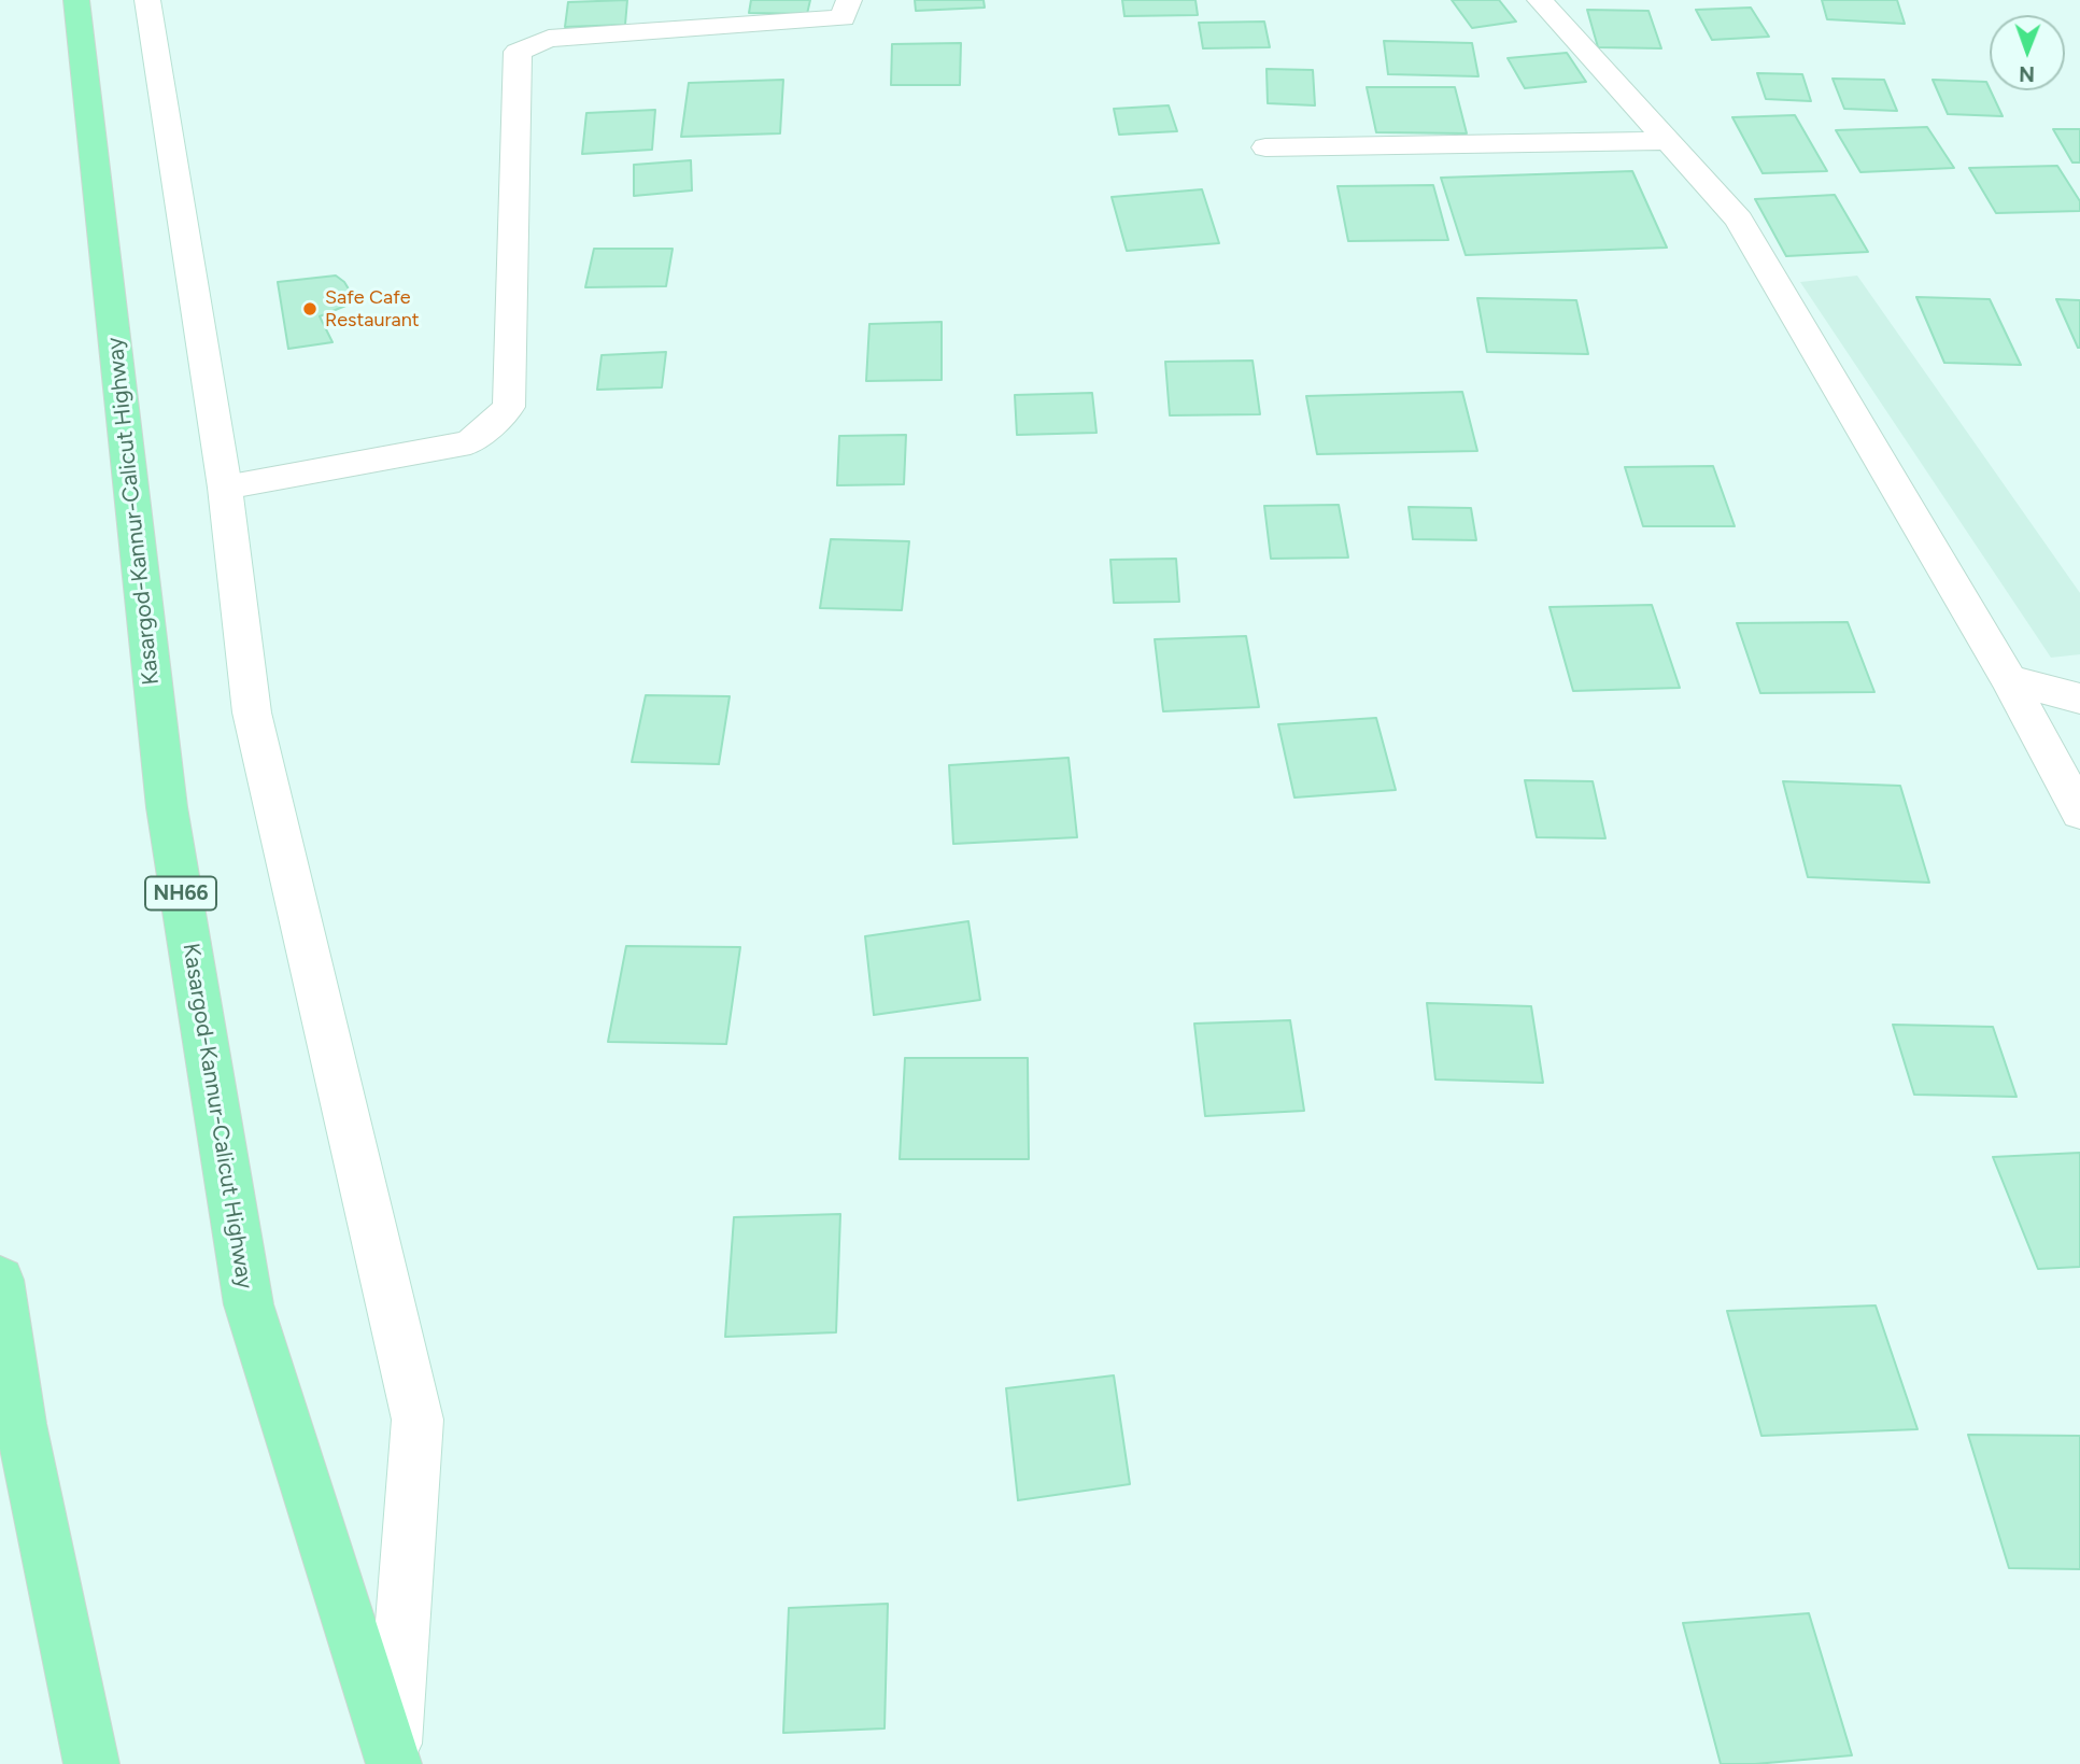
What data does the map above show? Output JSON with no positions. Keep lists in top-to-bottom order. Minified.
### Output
{"streets":{"highway":["Kasargod-Kannur-Calicut Highway","NH66"]},"places":["Safe Cafe Restaurant"],"north":"bottom"}
